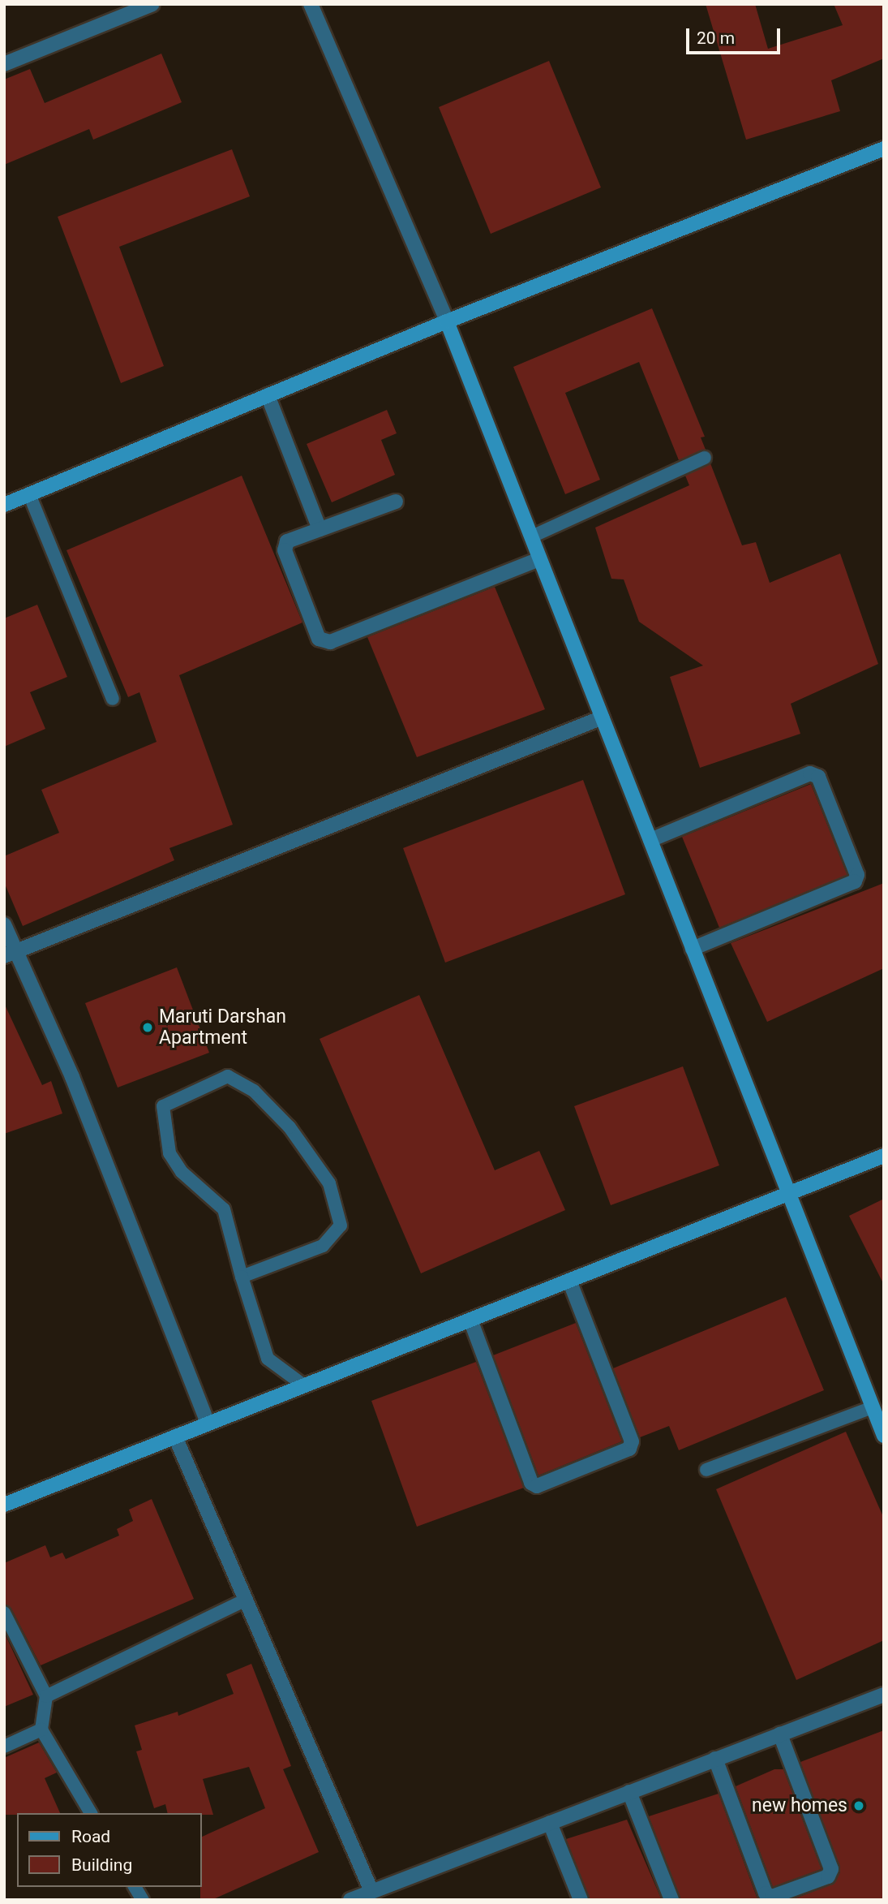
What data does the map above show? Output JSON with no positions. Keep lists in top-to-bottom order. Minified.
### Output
{"places":["Maruti Darshan Apartment","new homes"],"legend":["Road","Building"],"scale_bar":"20 m"}
